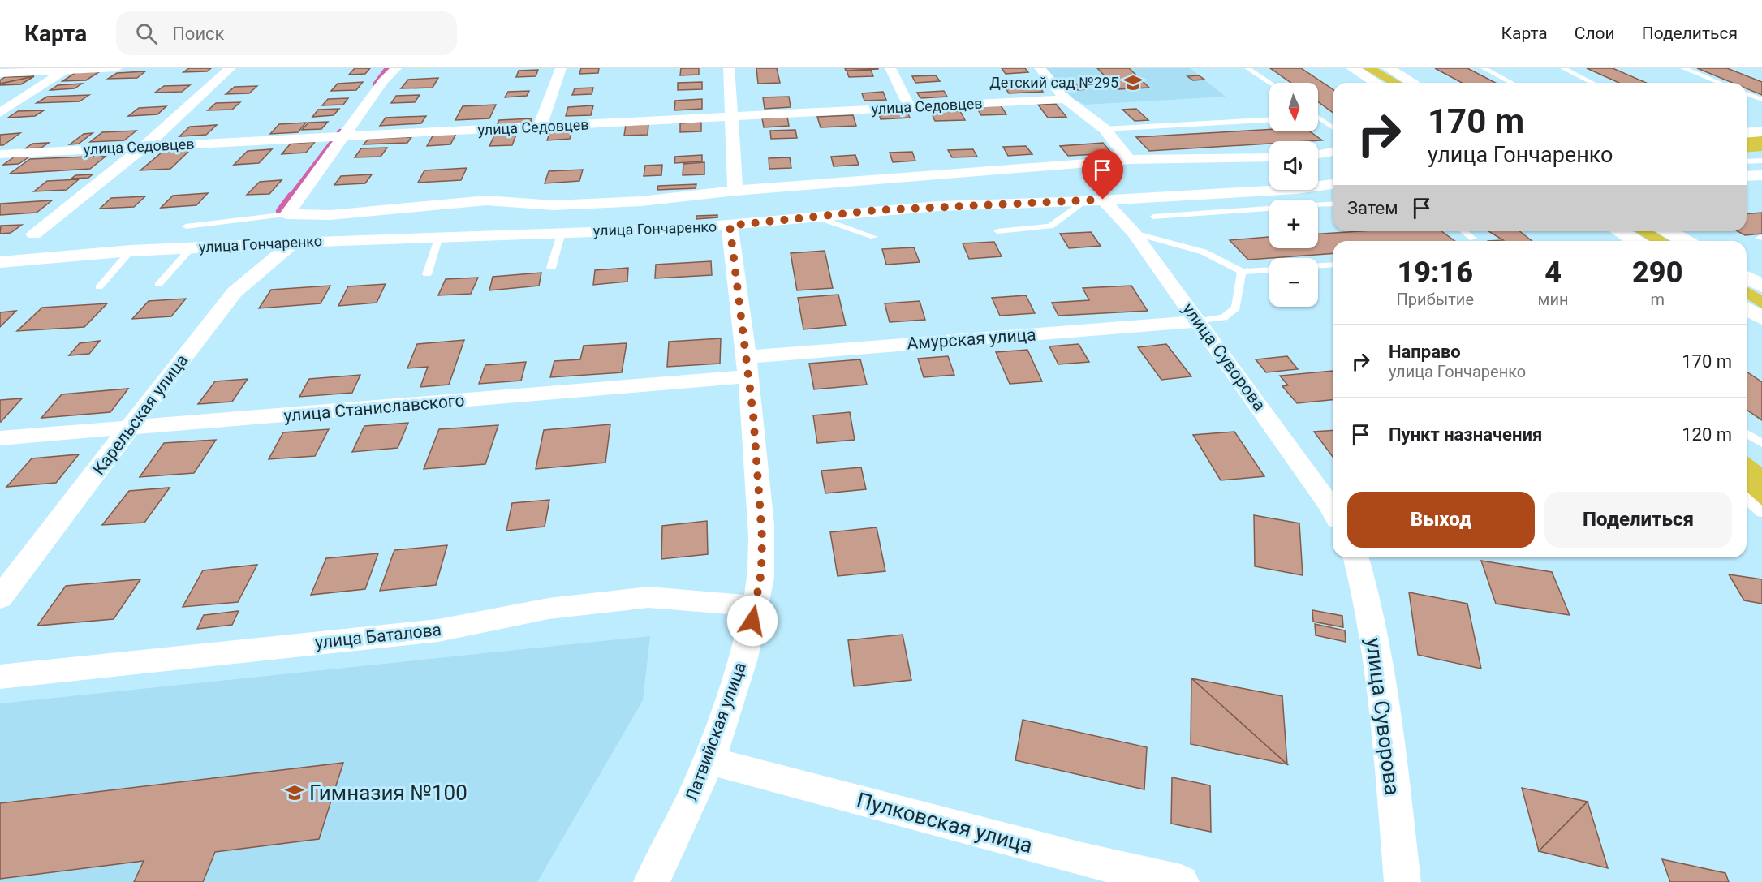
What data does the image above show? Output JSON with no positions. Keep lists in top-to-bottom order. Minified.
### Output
{"streets":{"street":["улица Седовцев","улица Гончаренко","Амурская улица","улица Суворова","улица Станиславского","Карельская улица","улица Баталова","Латвийская улица","Пулковская улица"]},"crossings":[["улица Гончаренко","улица Суворова"],["улица Гончаренко","Карельская улица"],["улица Гончаренко","Латвийская улица"],["Амурская улица","улица Суворова"],["Амурская улица","улица Станиславского"],["Амурская улица","Латвийская улица"],["улица Станиславского","Карельская улица"],["улица Станиславского","Латвийская улица"],["улица Баталова","Латвийская улица"],["Латвийская улица","Пулковская улица"]],"places":{"school or university":["Детский сад №295","Гимназия №100"]},"north":"bottom","page":{"header":"Карта","search":"Поиск","nav":["Карта","Слои","Поделиться"],"map_buttons":["+","−"],"turn":["170 m","улица Гончаренко"],"then":"Затем","eta":["19:16","Прибытие","4","мин","290","m"],"list":[{"name":"Направо","note":"улица Гончаренко","value":"170 m"},{"name":"Пункт назначения","value":"120 m"}],"buttons":["Выход","Поделиться"]}}
